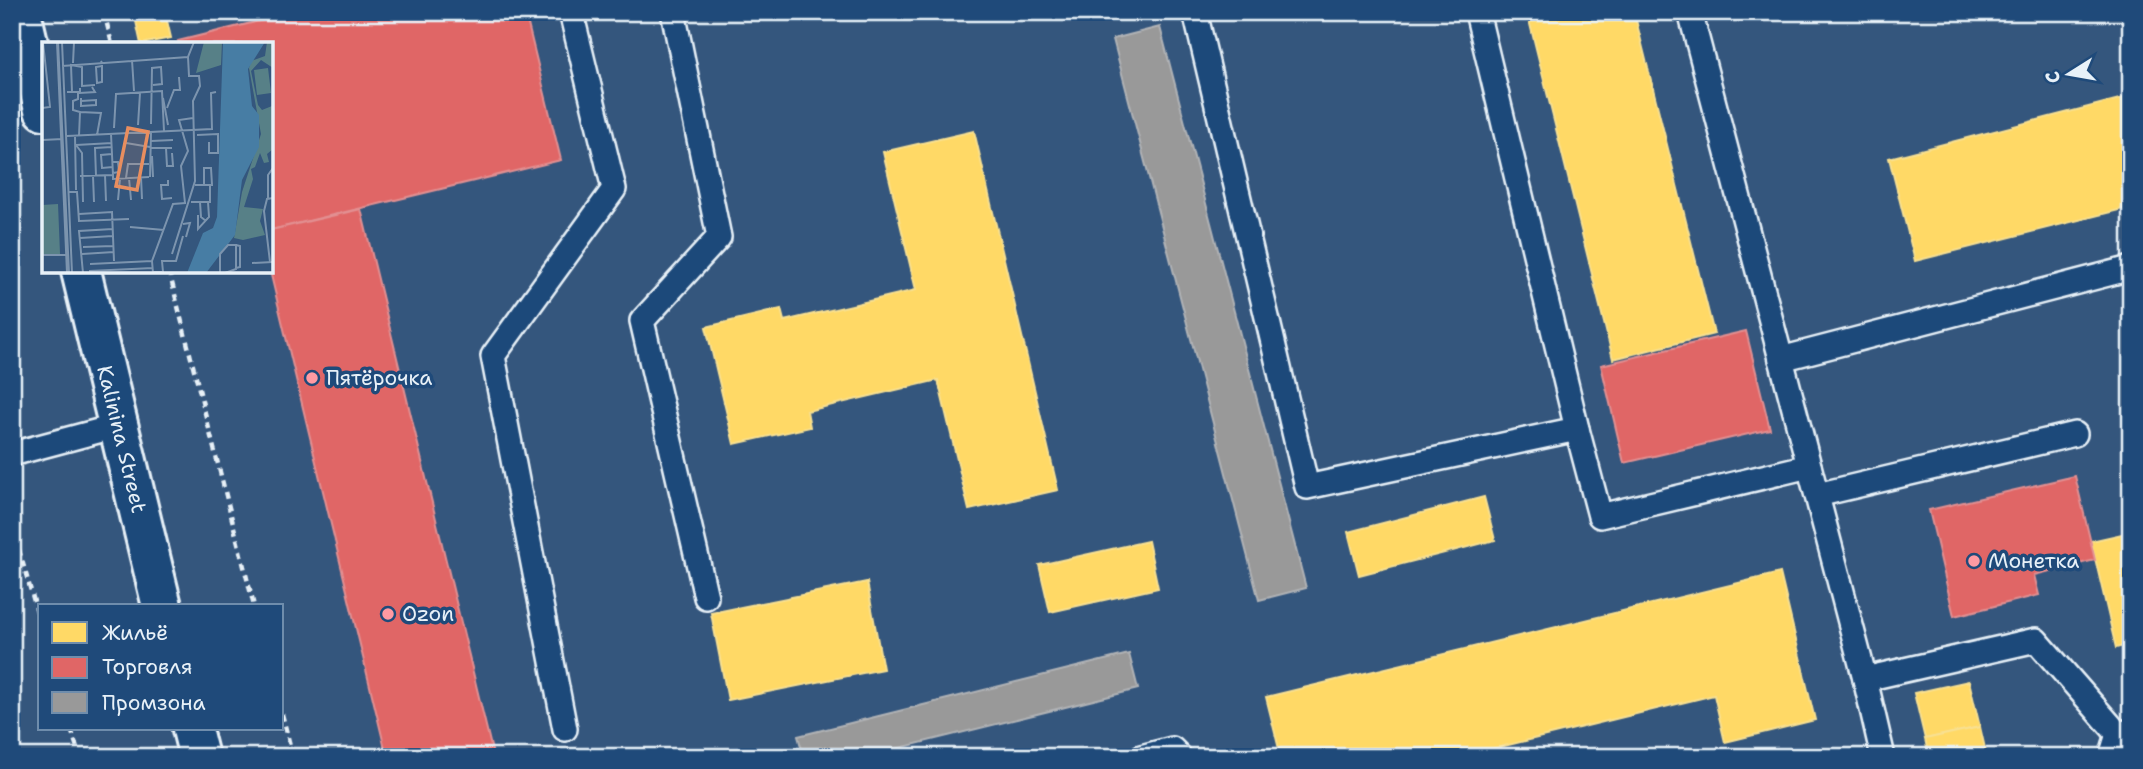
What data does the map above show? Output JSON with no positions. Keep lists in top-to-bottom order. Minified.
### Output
{"streets":{"street":["Kalinina Street"]},"places":["Пятёрочка","Монетка","Ozon"],"legend":["Жильё","Торговля","Промзона"],"north":"left"}
